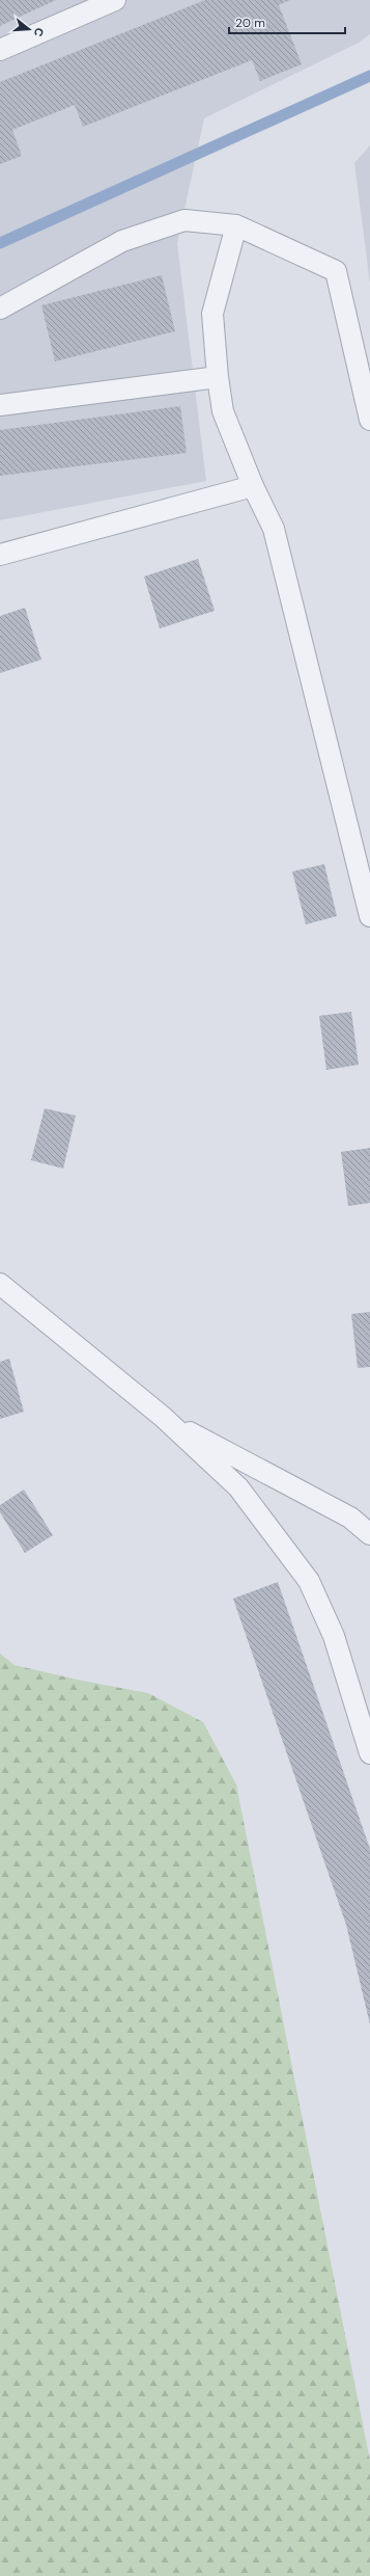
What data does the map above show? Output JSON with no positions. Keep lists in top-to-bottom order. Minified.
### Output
{"scale_bar":"20 m","north":"right"}
